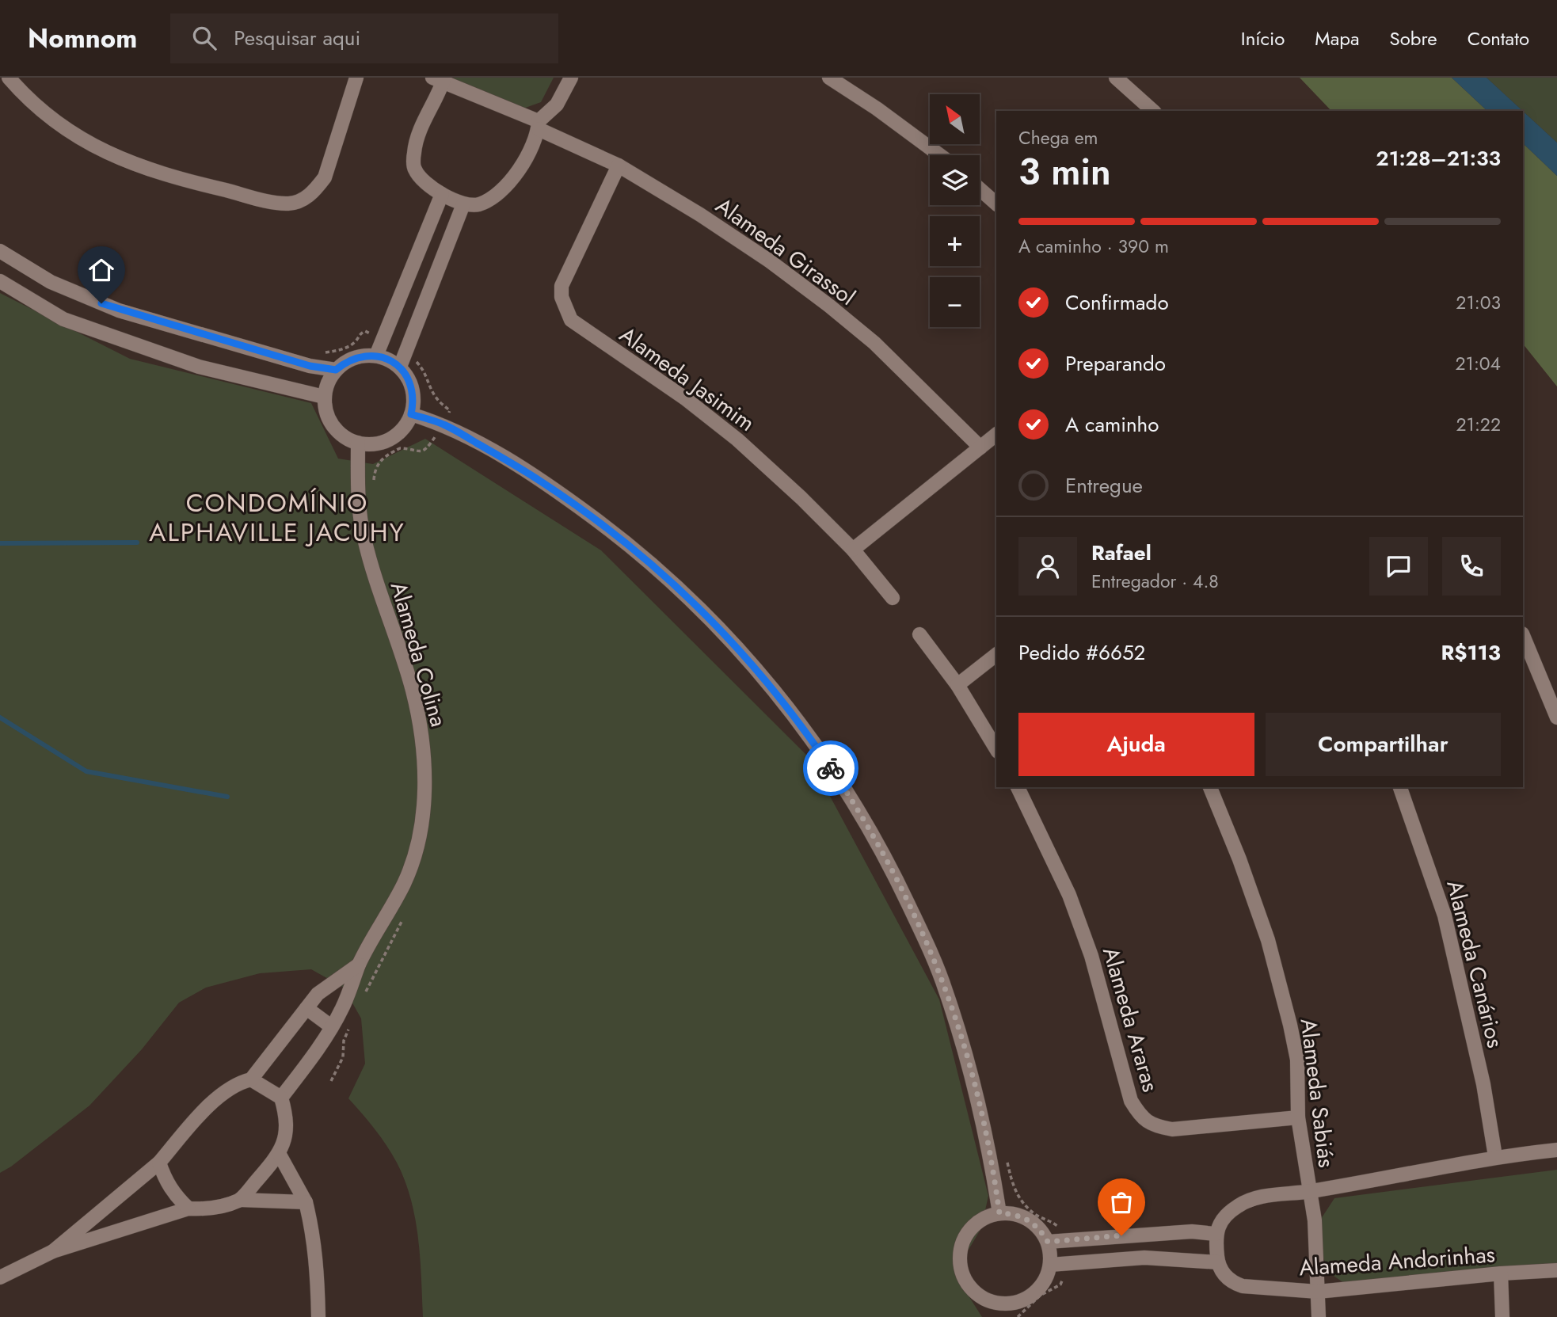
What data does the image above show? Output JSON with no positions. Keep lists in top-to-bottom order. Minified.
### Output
{"streets":{"street":["Alameda Girassol","Alameda Jasimim","Alameda Colina","Alameda Canários","Alameda Araras","Alameda Sabiás","Alameda Andorinhas"]},"crossings":[["Alameda Girassol","Alameda Jasimim"],["Alameda Araras","Alameda Sabiás"],["Alameda Sabiás","Alameda Andorinhas"]],"districts":["CONDOMÍNIO ALPHAVILLE JACUHY"],"north":"top left","page":{"header":"Nomnom","search":"Pesquisar aqui","nav":["Início","Mapa","Sobre","Contato"],"map_buttons":["+","−"],"heading":["3 min","Chega em","21:28–21:33"],"panel":["Rafael","Entregador · 4.8","Pedido #6652","R$113"],"bar":"A caminho · 390 m","list":[["Confirmado","21:03"],["Preparando","21:04"],["A caminho","21:22"],"Entregue"],"buttons":["Ajuda","Compartilhar"]}}
